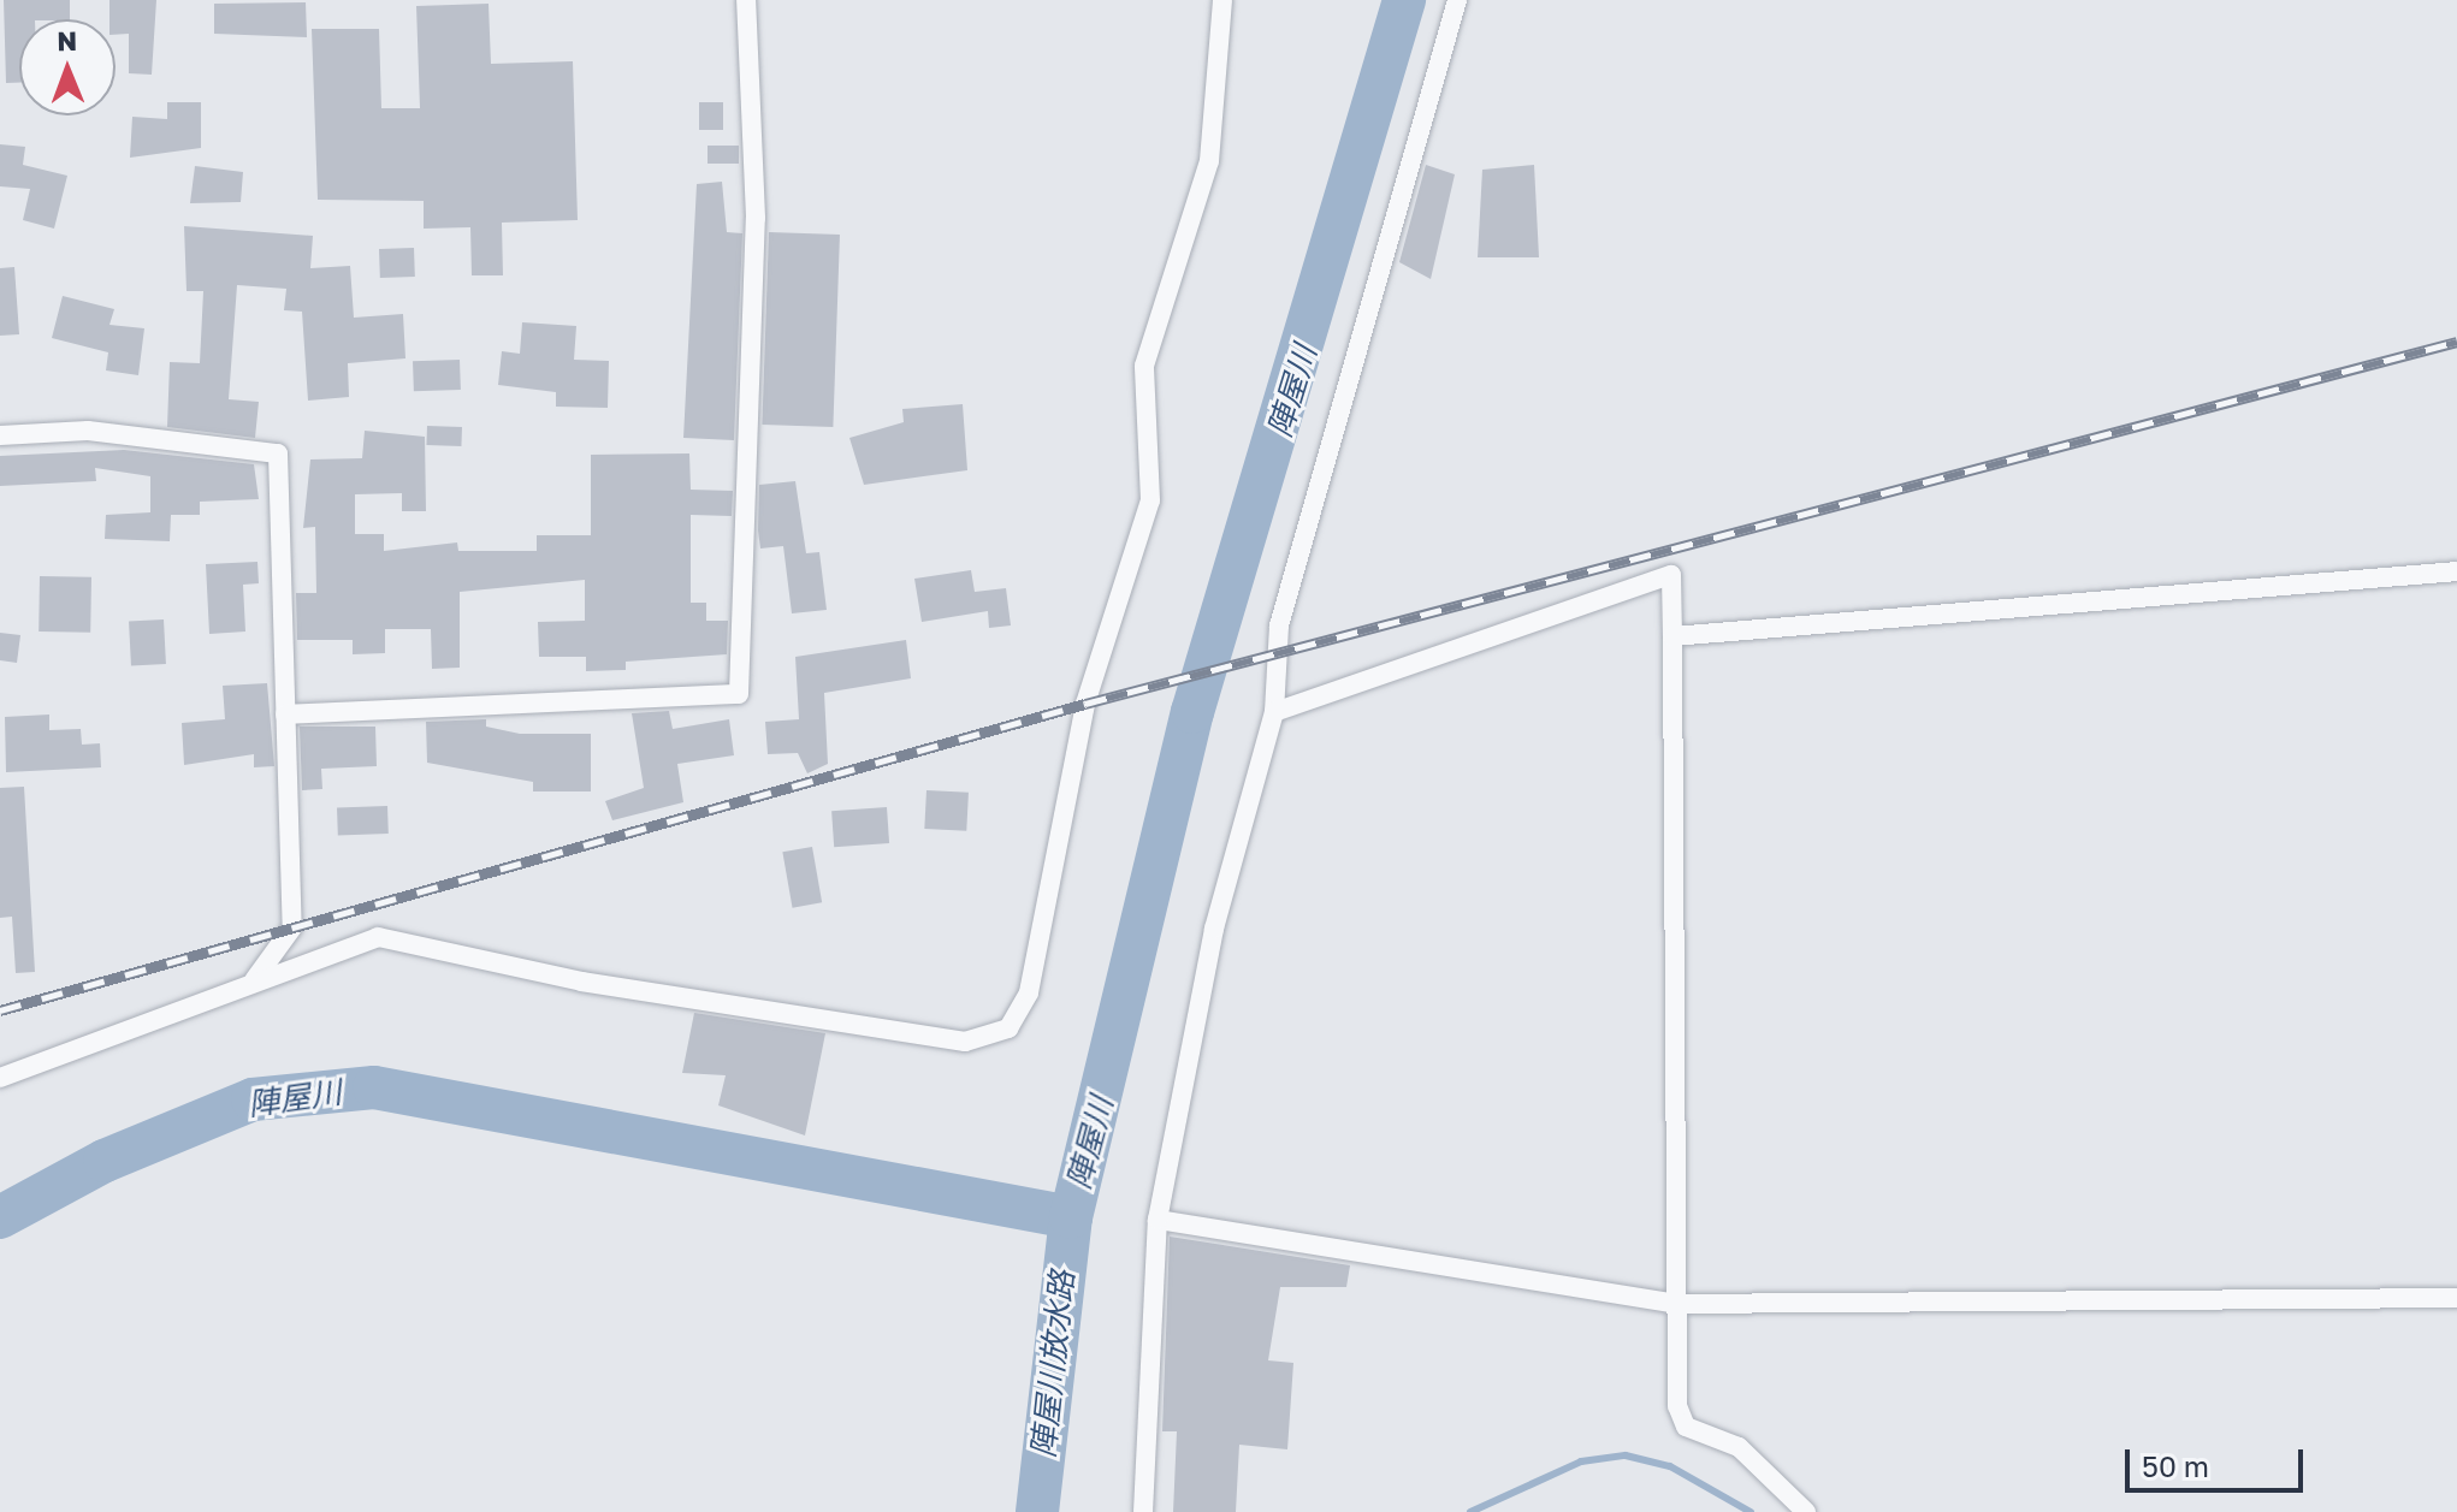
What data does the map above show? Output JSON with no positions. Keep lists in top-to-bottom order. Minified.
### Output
{"water":["陣屋川","陣屋川放水路"],"scale_bar":"50 m","north":"top"}
